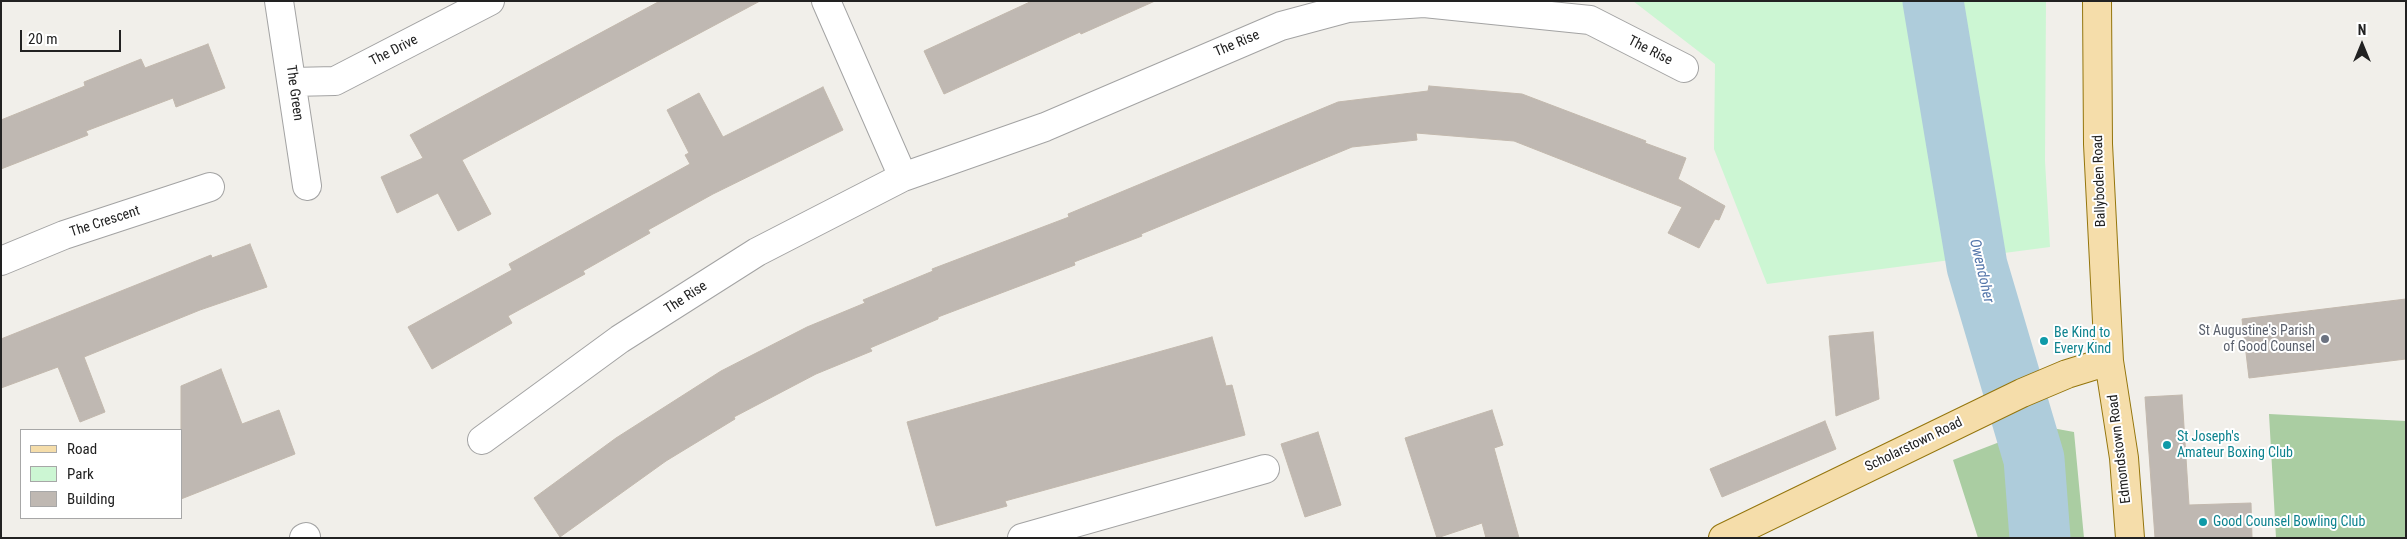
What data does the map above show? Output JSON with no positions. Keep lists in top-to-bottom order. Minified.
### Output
{"streets":{"main road":["Ballyboden Road","Scholarstown Road","Edmondstown Road"],"street":["The Rise","The Drive","The Green","The Crescent"]},"crossings":[["The Drive","The Green"],["Ballyboden Road","Scholarstown Road"],["Ballyboden Road","Edmondstown Road"],["Scholarstown Road","Edmondstown Road"]],"water":["Owendoher"],"places":["St Augustine's Parish of Good Counsel","Be Kind to Every Kind","St Joseph's Amateur Boxing Club","Good Counsel Bowling Club"],"legend":["Road","Park","Building"],"scale_bar":"20 m","north":"top"}
